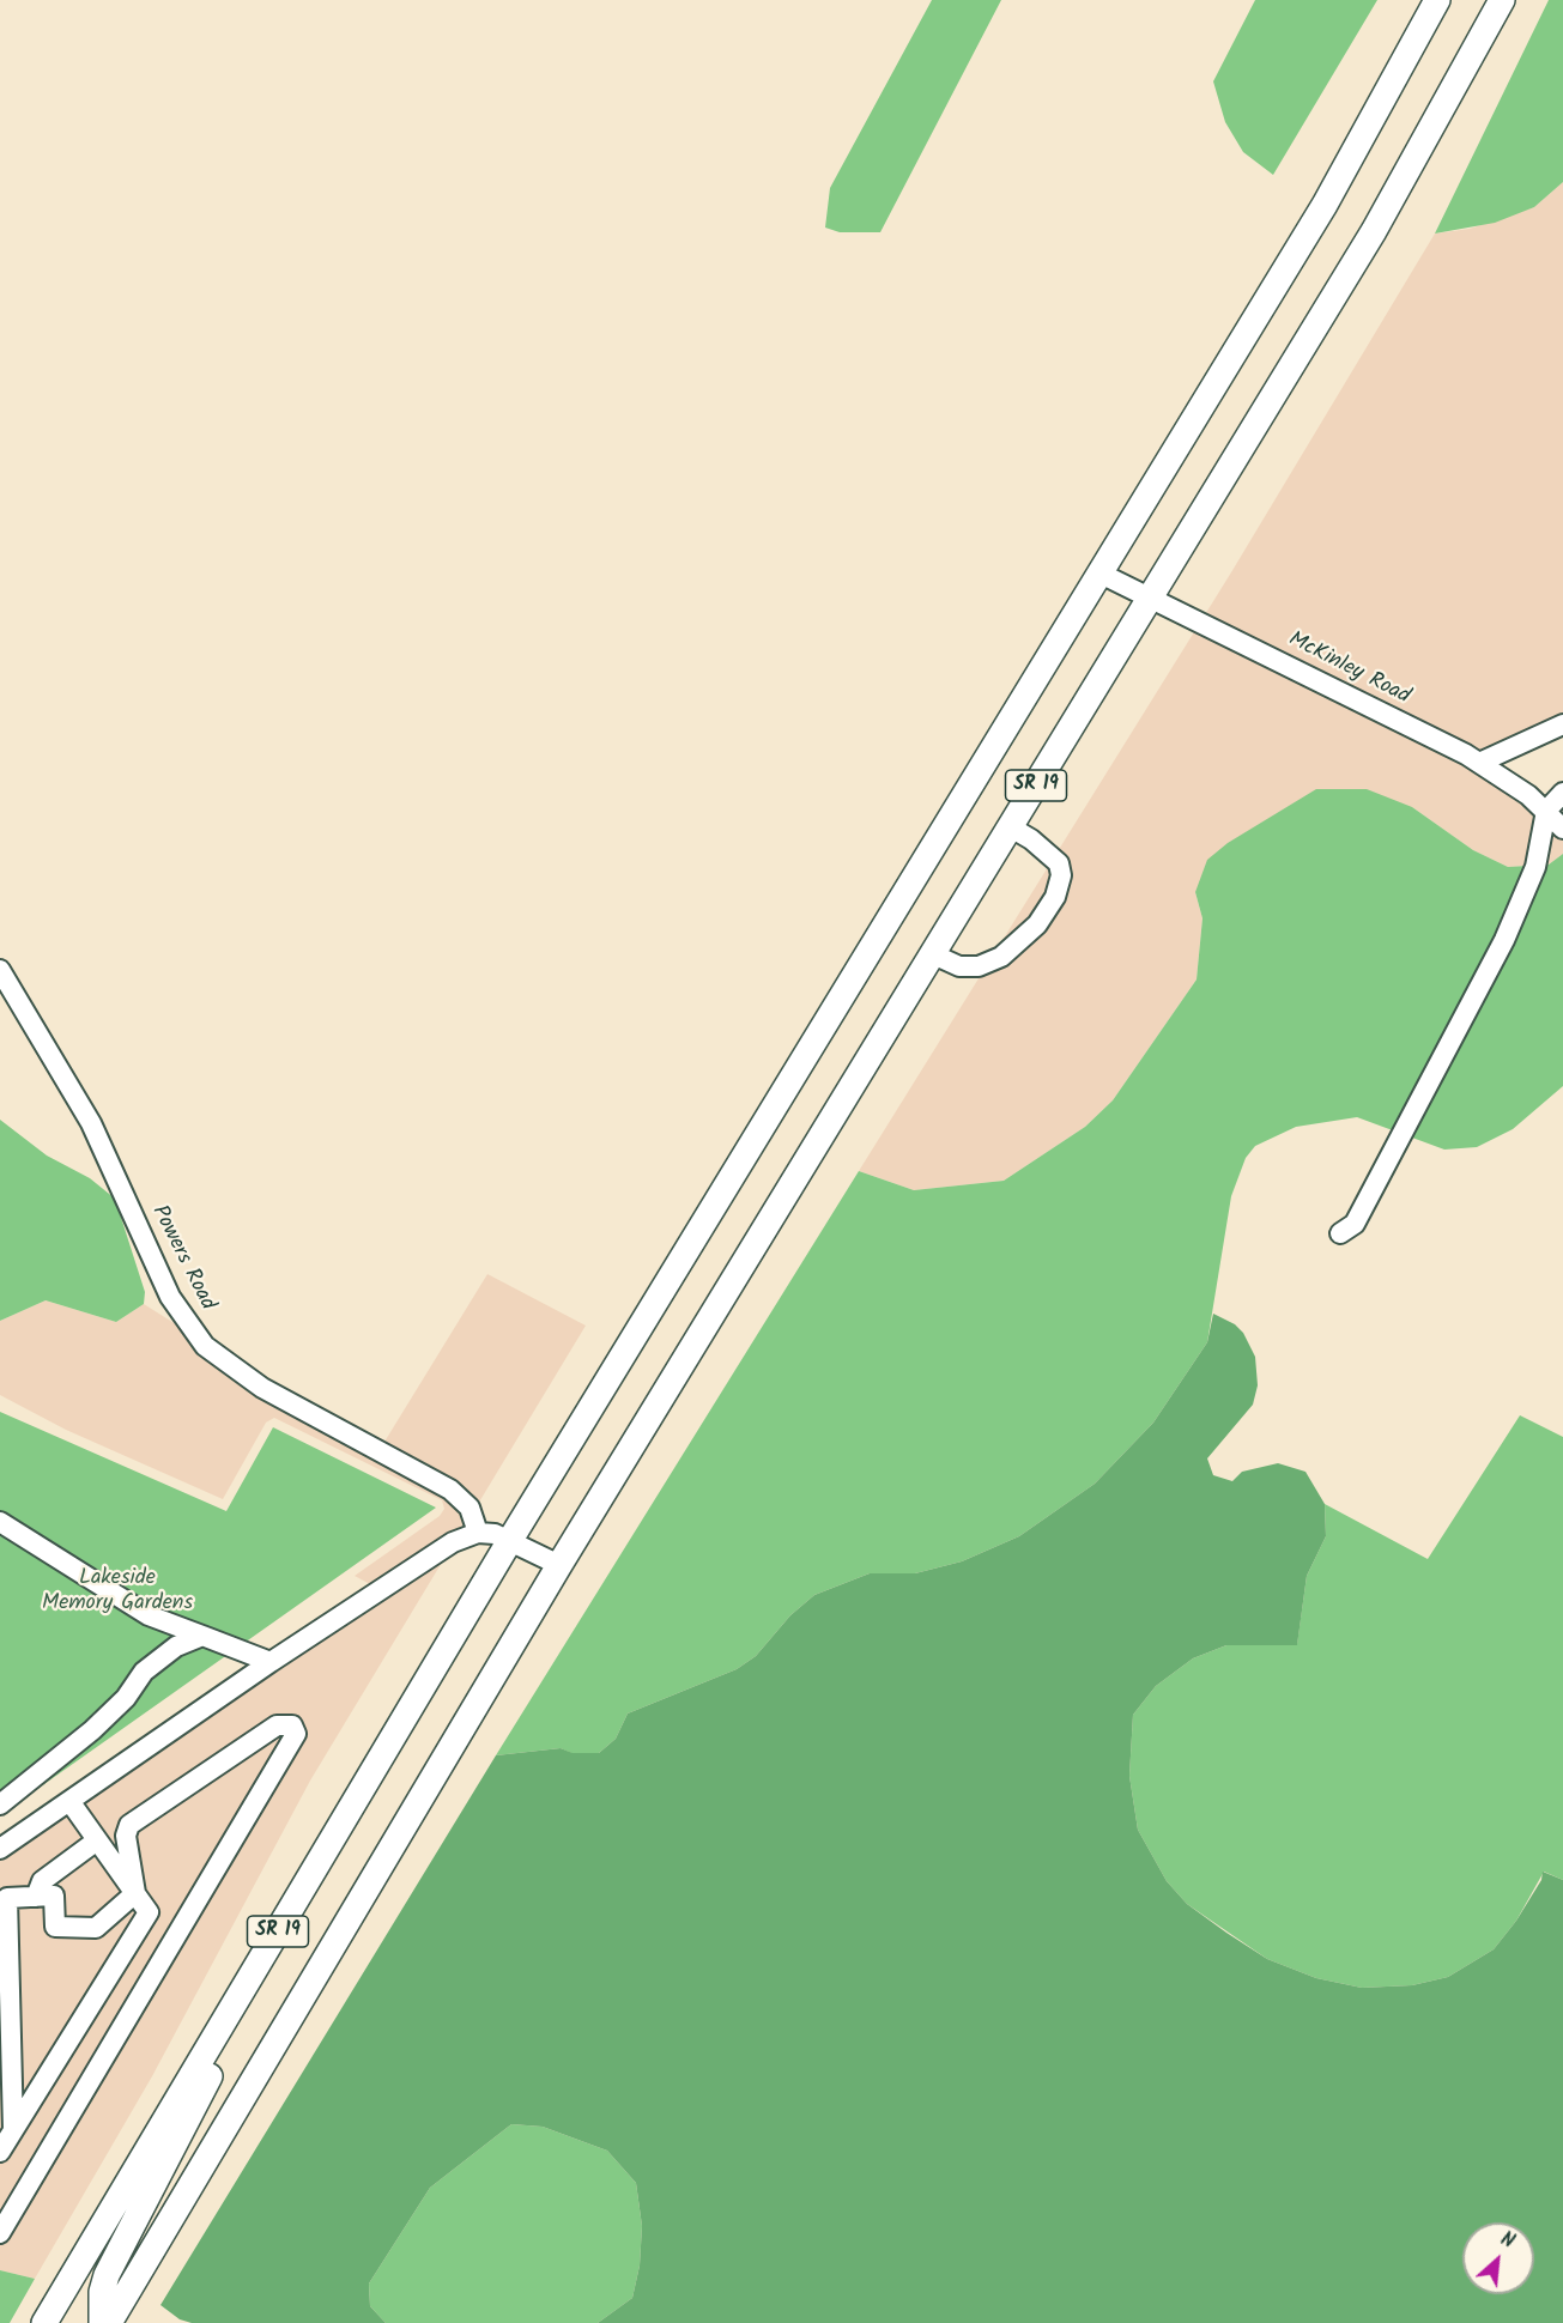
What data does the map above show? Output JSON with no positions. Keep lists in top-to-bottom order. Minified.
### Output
{"streets":{"main road":["SR 19"],"street":["McKinley Road","Powers Road"]},"crossings":[["McKinley Road","SR 19"]],"parks":["Lakeside Memory Gardens"],"north":"top right"}
